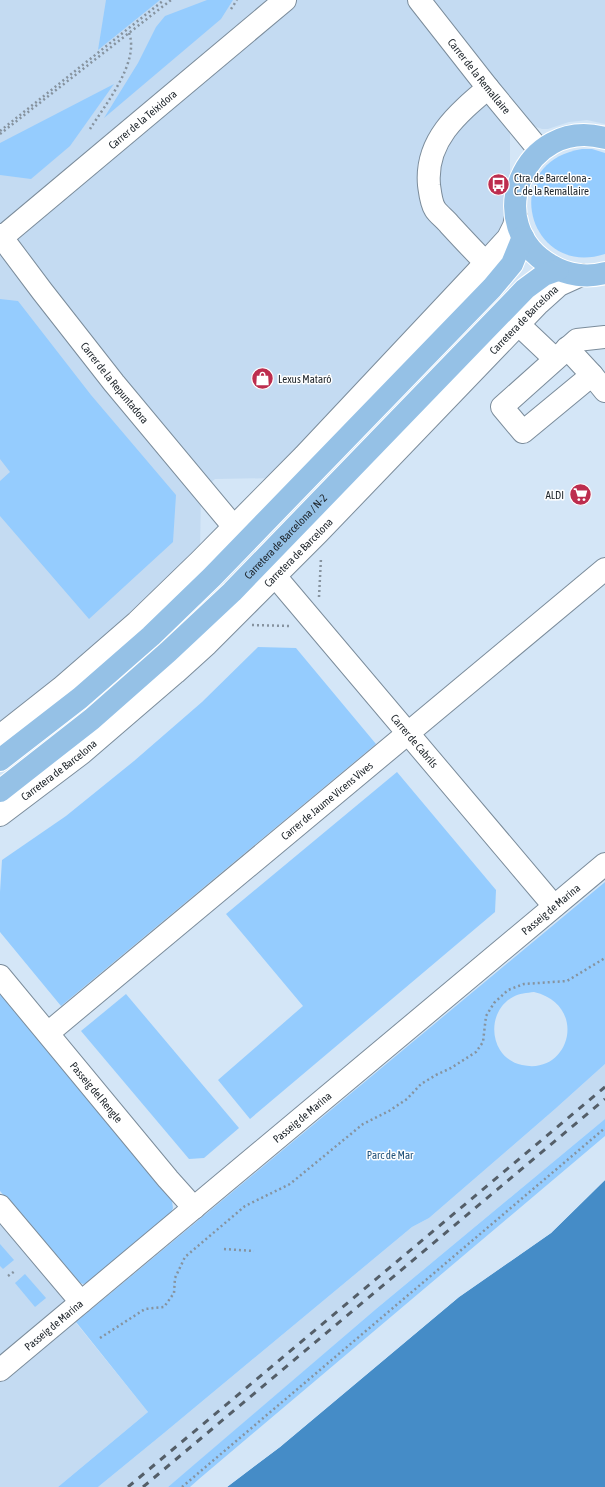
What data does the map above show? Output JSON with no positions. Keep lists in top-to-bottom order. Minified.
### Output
{"streets":{"main road":["Carretera de Barcelona / N-2"],"street":["Carrer de la Remallaire","Carrer de la Teixidora","Carretera de Barcelona","Carrer de la Repuntadora","Carrer de Cabrils","Carrer de Jaume Vicens Vives","Passeig de Marina","Passeig del Rengle"]},"crossings":[["Carrer de la Teixidora","Carrer de la Repuntadora"],["Carretera de Barcelona","Carrer de Cabrils"],["Carrer de Cabrils","Carrer de Jaume Vicens Vives"],["Carrer de Cabrils","Passeig de Marina"],["Carrer de Jaume Vicens Vives","Passeig del Rengle"],["Passeig de Marina","Passeig del Rengle"]],"parks":["Parc de Mar"],"places":{"bus stop":["Ctra. de Barcelona - C. de la Remallaire"],"shop":["Lexus Mataró"],"supermarket":["ALDI"]}}
